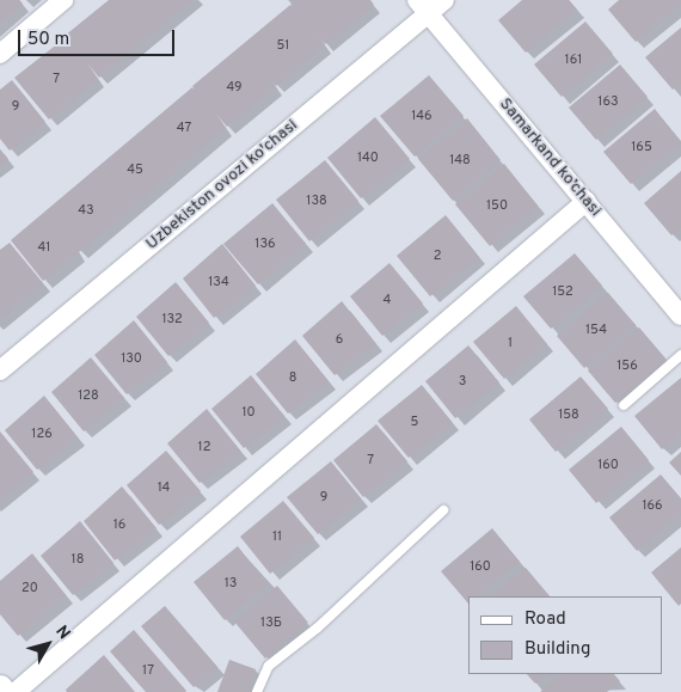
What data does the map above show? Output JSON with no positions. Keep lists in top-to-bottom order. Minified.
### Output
{"streets":{"street":["Samarkand ko’chasi","Uzbekiston ovozi ko'chasi"]},"crossings":[["Samarkand ko’chasi","Uzbekiston ovozi ko'chasi"]],"house_numbers":["51","161","7","49","163","9","146","47","165","140","148","45","138","150","43","136","41","2","134","152","4","132","154","6","1","130","156","8","3","128","10","158","5","126","12","7","160","14","9","166","16","11","18","160","13","20","13Б","17"],"legend":["Road","Building"],"scale_bar":"50 m","north":"top right"}
